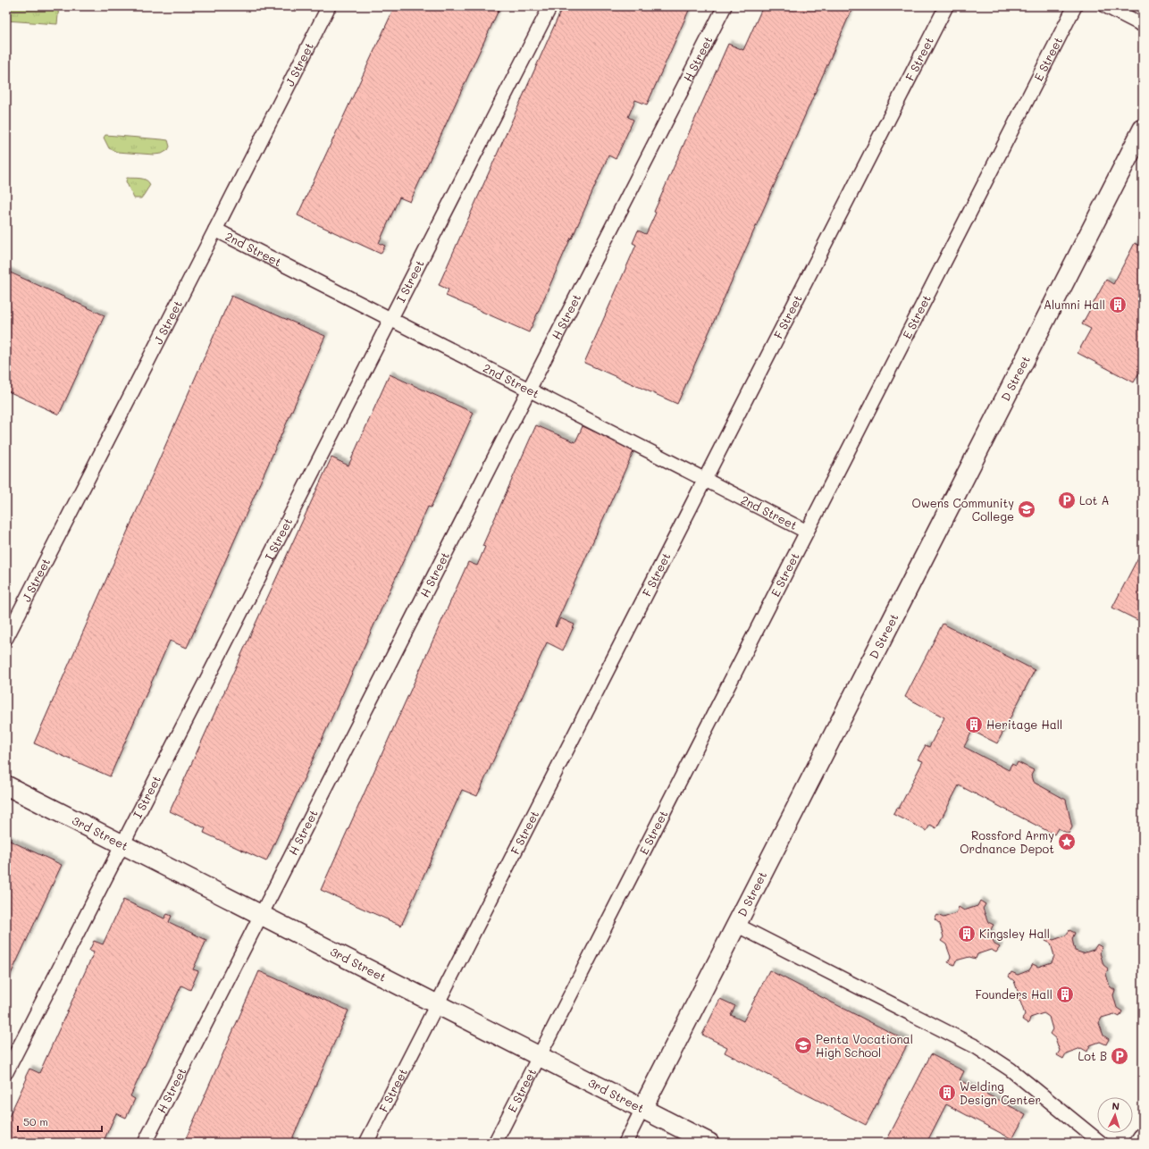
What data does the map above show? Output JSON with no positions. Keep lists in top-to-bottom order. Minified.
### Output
{"streets":{"street":["H Street","F Street","E Street","J Street","2nd Street","I Street","D Street","3rd Street"]},"crossings":[["H Street","2nd Street"],["H Street","3rd Street"],["F Street","2nd Street"],["F Street","3rd Street"],["E Street","2nd Street"],["E Street","3rd Street"],["J Street","2nd Street"],["2nd Street","I Street"],["I Street","3rd Street"],["D Street","3rd Street"]],"places":{"building":["Alumni Hall","Heritage Hall","Kingsley Hall","Founders Hall","Welding Design Center"],"parking":["Lot A","Lot B"],"school or university":["Owens Community College","Penta Vocational High School"],"place":["Rossford Army Ordnance Depot"]},"scale_bar":"50 m","north":"top"}
